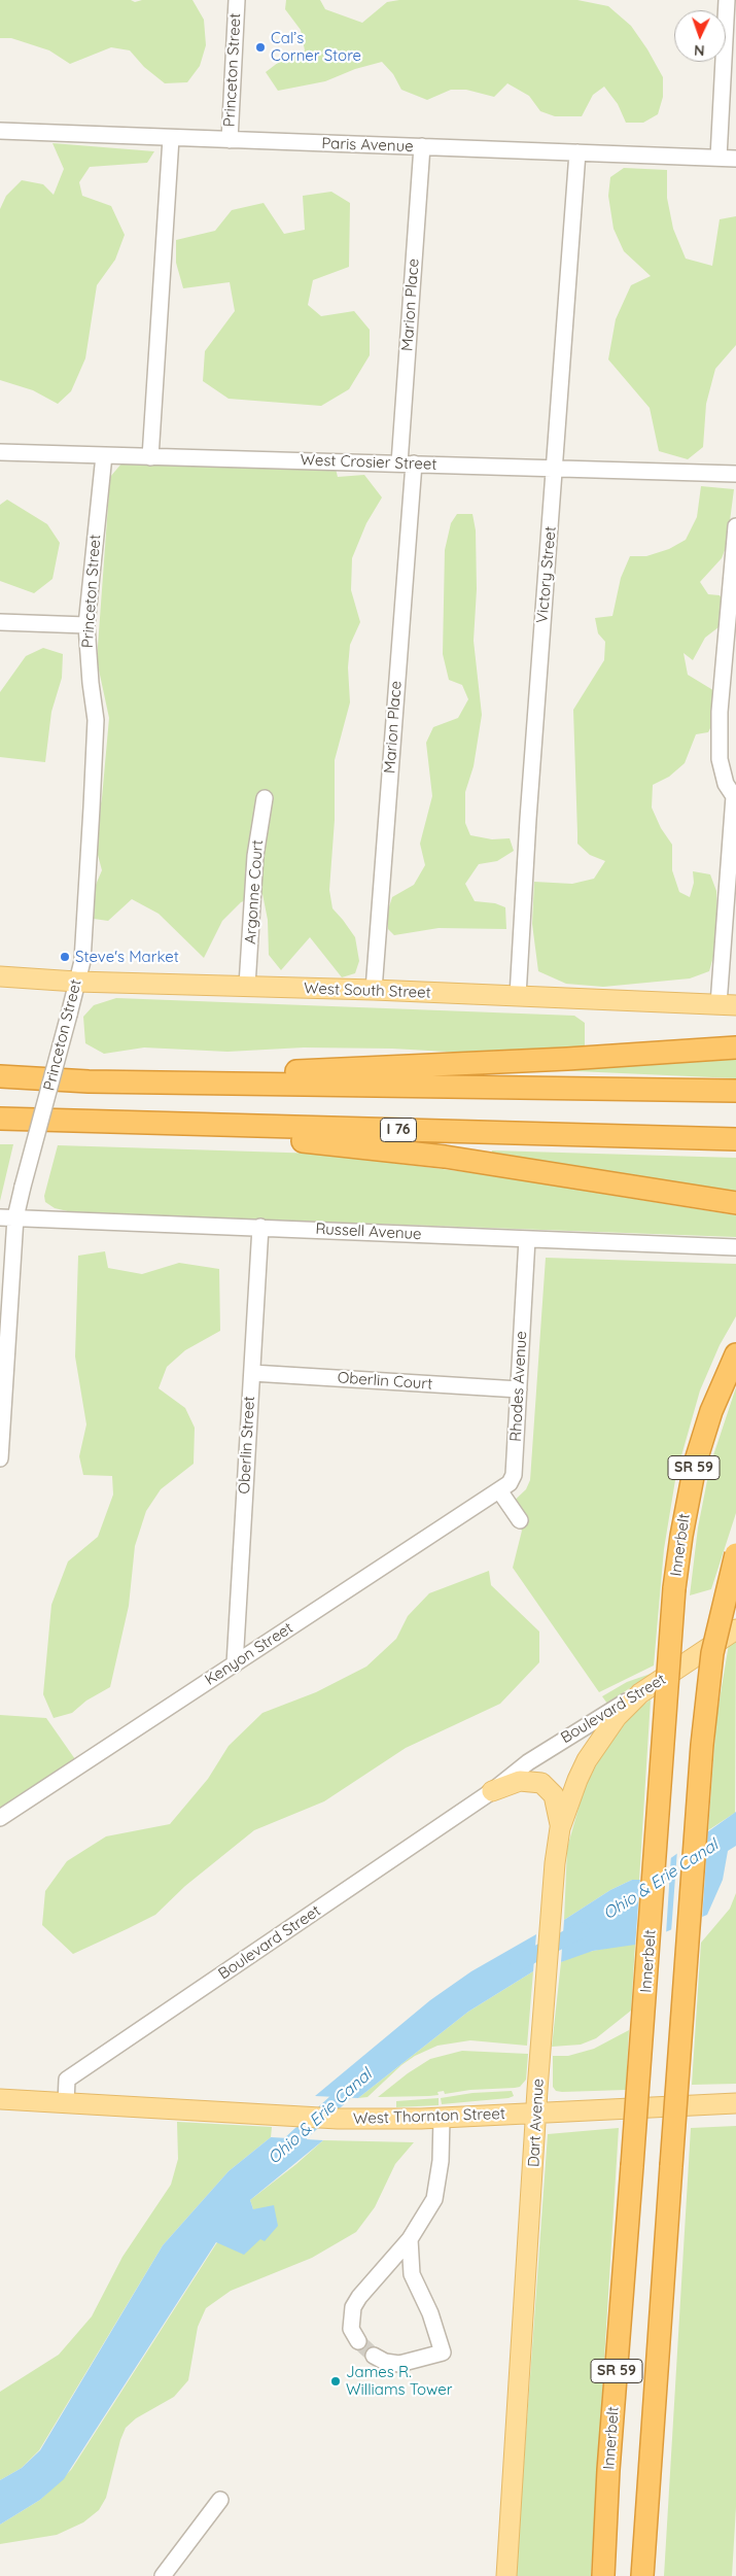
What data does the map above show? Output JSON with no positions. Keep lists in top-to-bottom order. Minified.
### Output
{"streets":{"highway":["I 76","SR 59","Innerbelt"],"main road":["West South Street","Boulevard Street","West Thornton Street","Dart Avenue"],"street":["Princeton Street","Paris Avenue","Marion Place","West Crosier Street","Victory Street","Argonne Court","Russell Avenue","Oberlin Court","Rhodes Avenue","Oberlin Street","Kenyon Street"]},"crossings":[["Princeton Street","Paris Avenue"],["Princeton Street","West Crosier Street"],["Princeton Street","West South Street"],["Princeton Street","Russell Avenue"],["Paris Avenue","Marion Place"],["Paris Avenue","Victory Street"],["Marion Place","West Crosier Street"],["Marion Place","West South Street"],["West Crosier Street","Victory Street"],["Victory Street","West South Street"],["Argonne Court","West South Street"],["Russell Avenue","Rhodes Avenue"],["Russell Avenue","Oberlin Street"],["Oberlin Court","Rhodes Avenue"],["Oberlin Court","Oberlin Street"],["Rhodes Avenue","Kenyon Street"],["Oberlin Street","Kenyon Street"],["Boulevard Street","West Thornton Street"],["Boulevard Street","Dart Avenue"],["West Thornton Street","Dart Avenue"]],"water":["Ohio & Erie Canal"],"places":["Cal’s Corner Store","Steve's Market","James R. Williams Tower"],"north":"bottom"}
